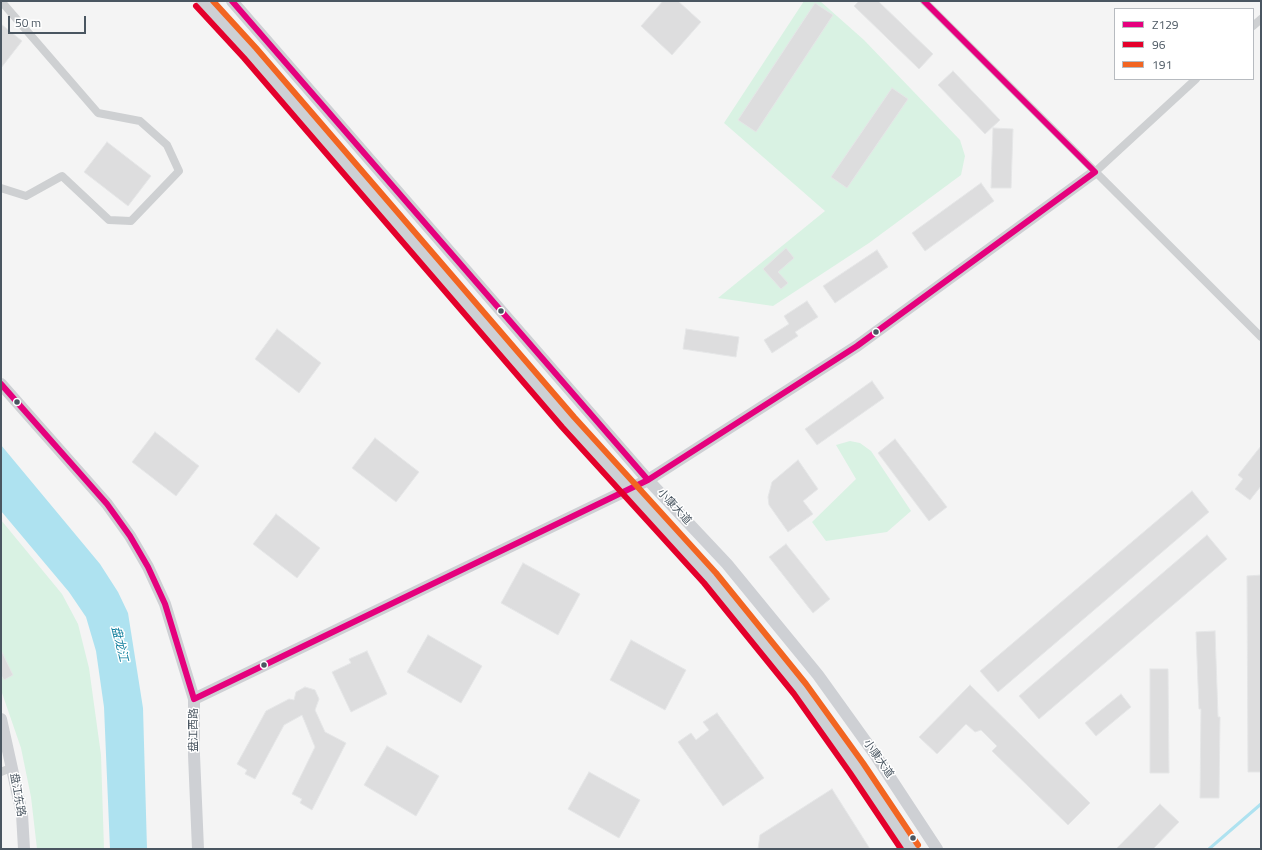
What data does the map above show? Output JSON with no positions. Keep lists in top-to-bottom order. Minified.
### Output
{"streets":{"main road":["小康大道","盘江西路","盘江东路"]},"water":["盘龙江"],"lines":["transit line Z129","transit line 191","transit line 96"],"legend":["Z129","96","191"],"scale_bar":"50 m"}
